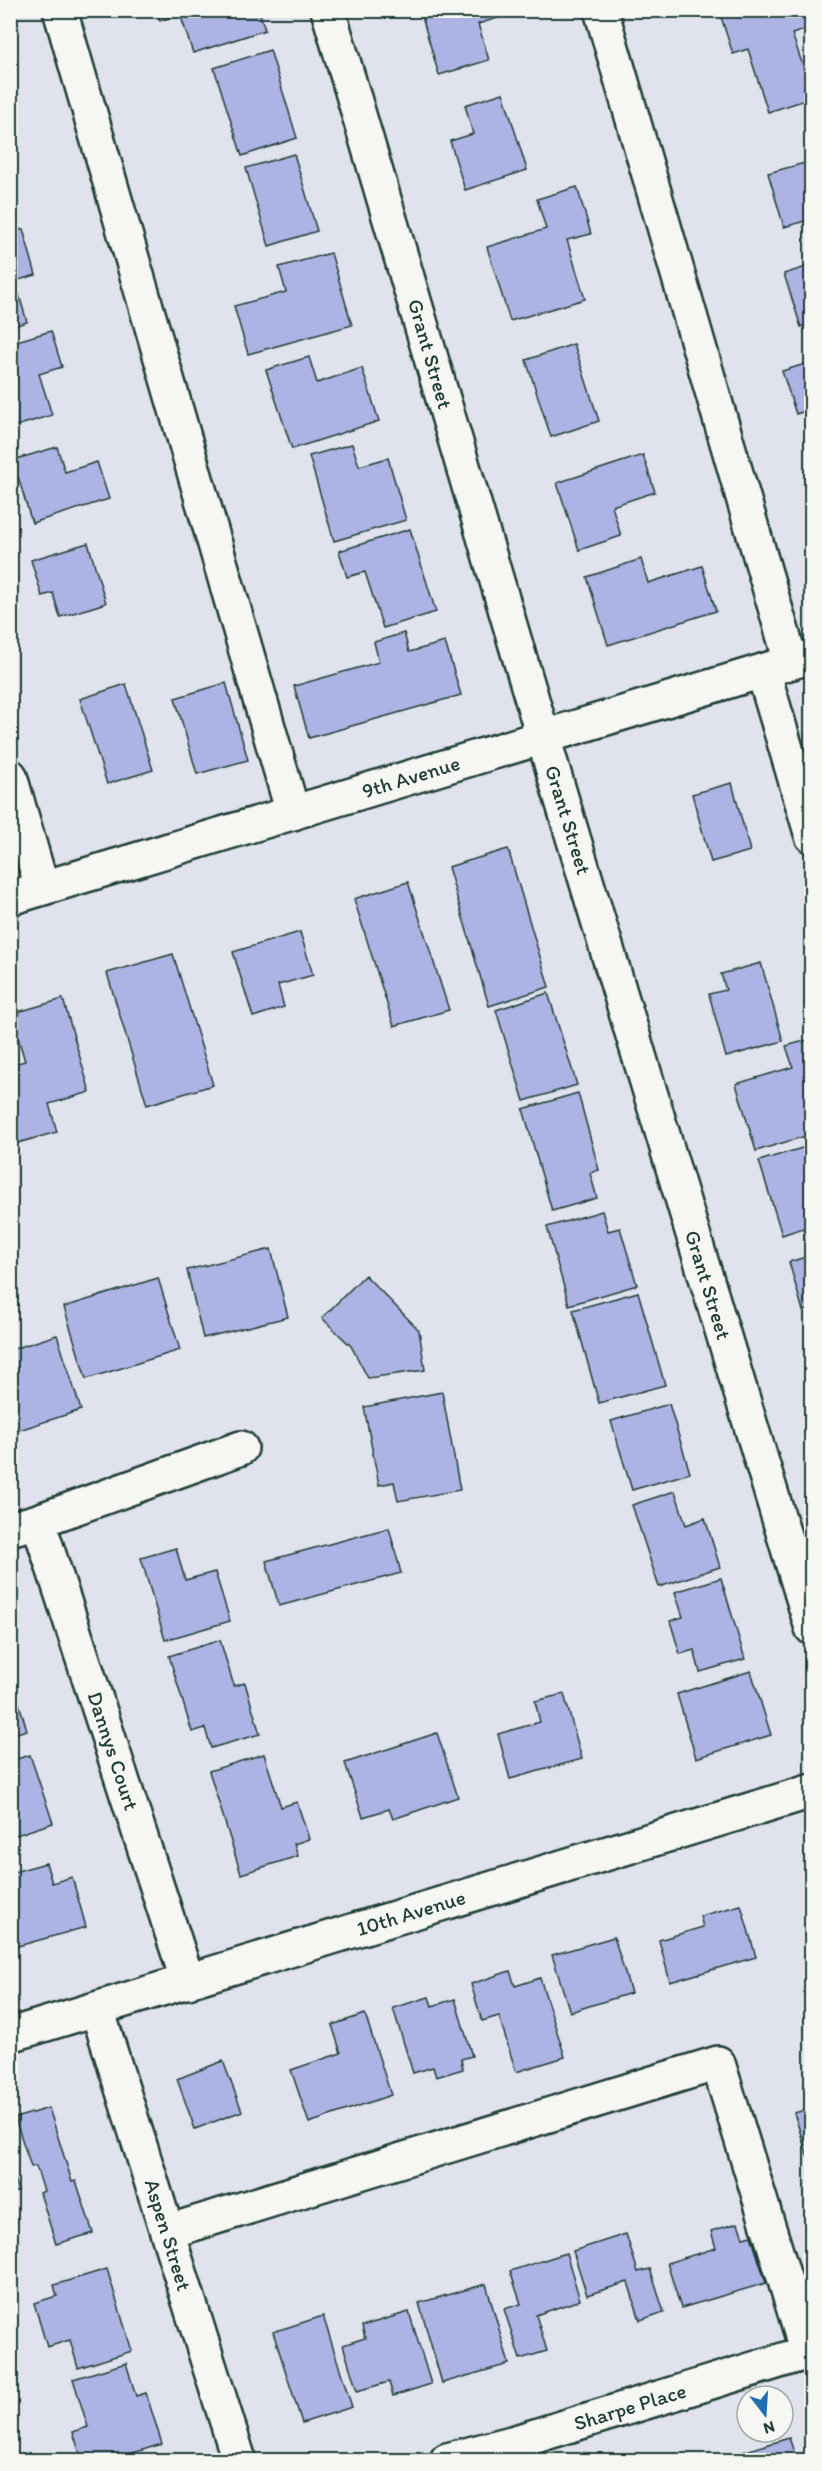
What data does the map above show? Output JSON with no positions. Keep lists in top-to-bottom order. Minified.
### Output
{"streets":{"street":["Grant Street","9th Avenue","Dannys Court","10th Avenue","Aspen Street","Sharpe Place"]},"crossings":[["Grant Street","9th Avenue"],["Dannys Court","10th Avenue"],["10th Avenue","Aspen Street"]],"north":"bottom"}
